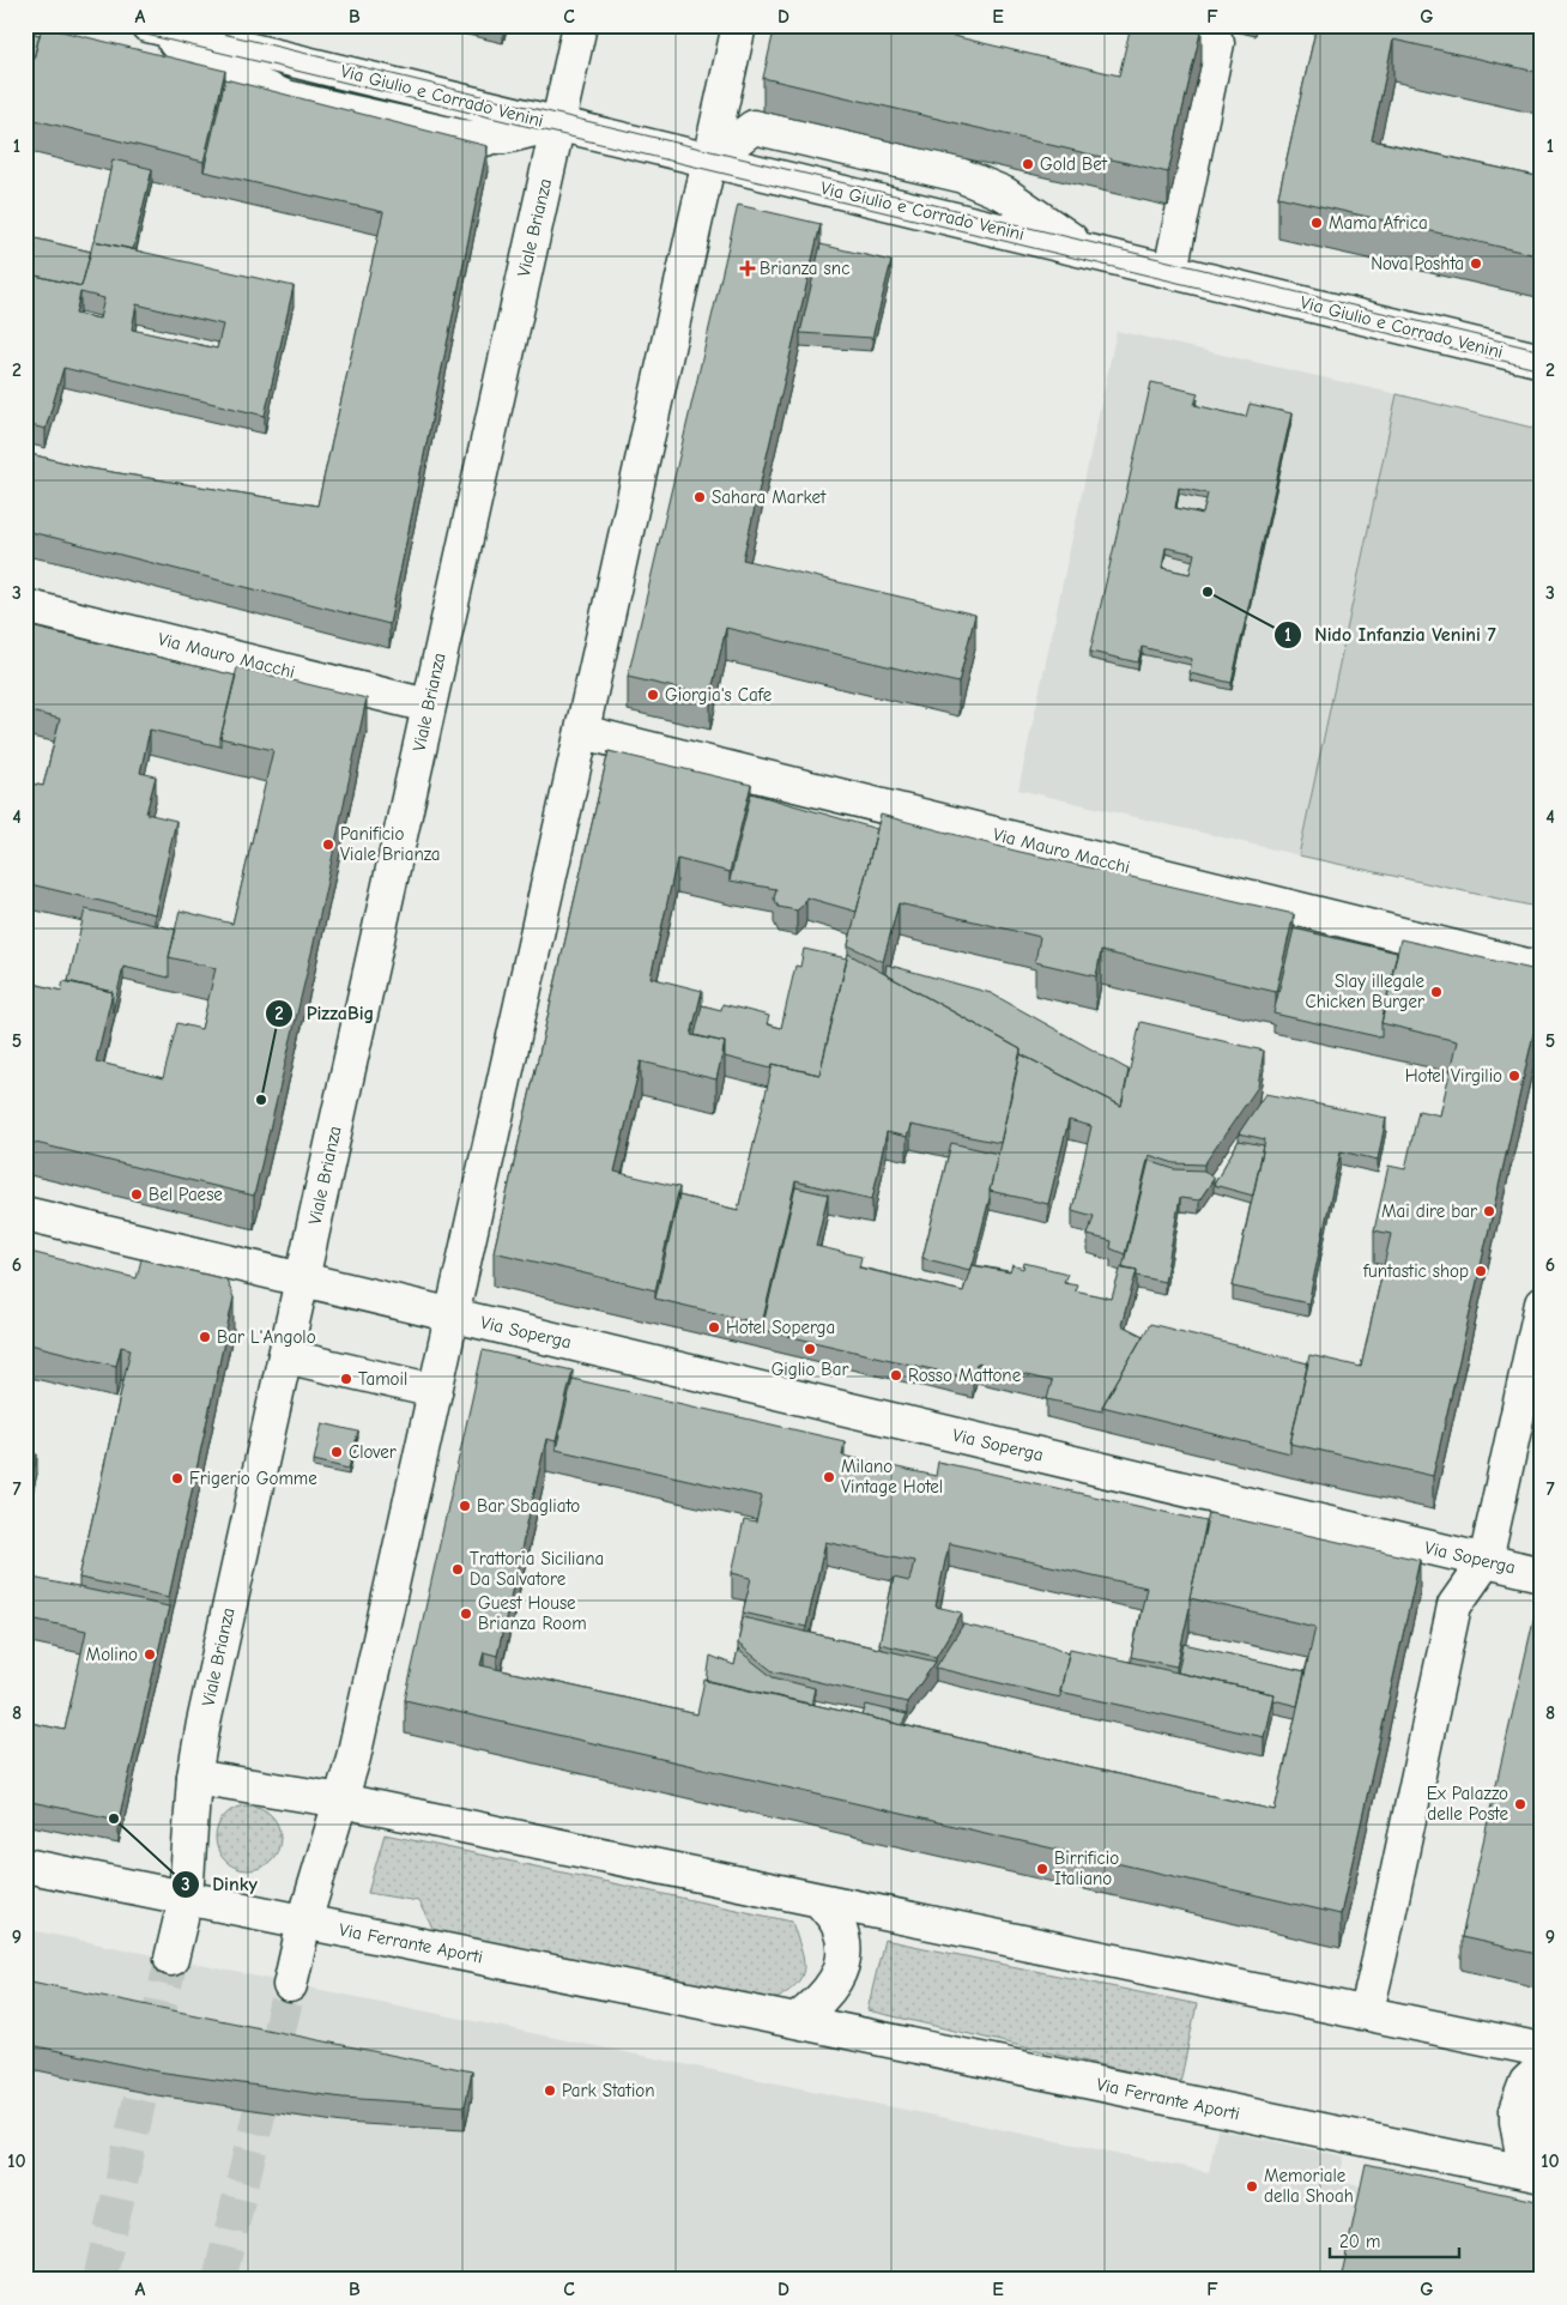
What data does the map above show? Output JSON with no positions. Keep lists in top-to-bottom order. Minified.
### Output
{"streets":{"street":["Via Giulio e Corrado Venini","Viale Brianza","Via Mauro Macchi","Via Soperga","Via Ferrante Aporti"]},"crossings":[["Via Giulio e Corrado Venini","Viale Brianza"],["Viale Brianza","Via Mauro Macchi"],["Viale Brianza","Via Ferrante Aporti"]],"places":{"other":["Gold Bet","Mama Africa","Nova Poshta","Sahara Market","Nido Infanzia Venini 7","Giorgia's Cafe","Panificio Viale Brianza","Slay illegale Chicken Burger","Hotel Virgilio","PizzaBig","Bel Paese","Mai dire bar","funtastic shop","Hotel Soperga","Bar L'Angolo","Giglio Bar","Rosso Mattone","Tamoil","Clover","Milano Vintage Hotel","Frigerio Gomme","Bar Sbagliato","Trattoria Siciliana Da Salvatore","Guest House Brianza Room","Molino","Ex Palazzo delle Poste","Dinky","Birrificio Italiano","Park Station","Memoriale della Shoah"],"health":["Brianza snc"]},"scale_bar":"20 m","grid":{"columns":["A","B","C","D","E","F","G"],"rows":["1","2","3","4","5","6","7","8","9","10"]}}
